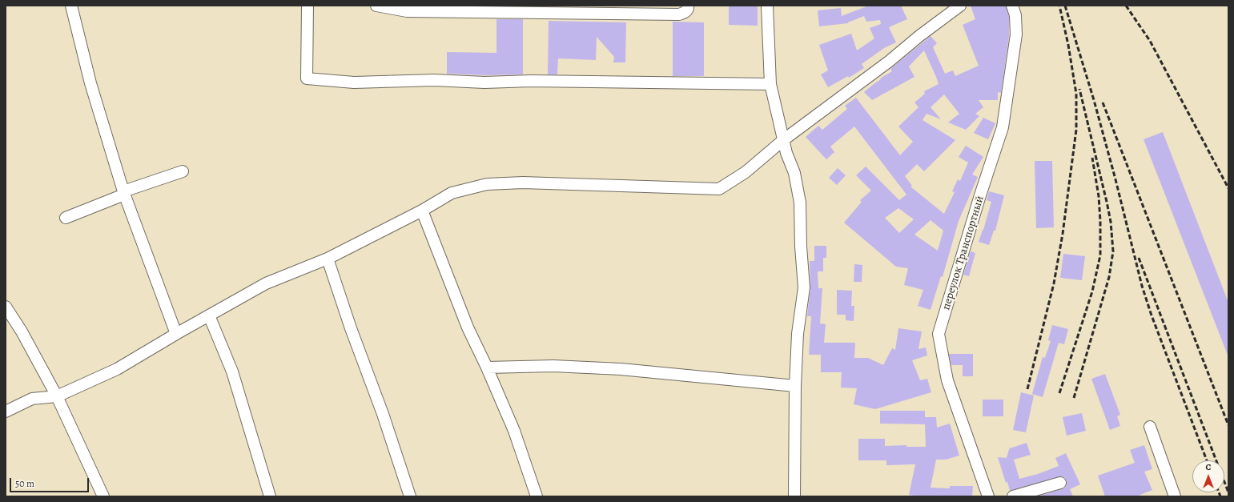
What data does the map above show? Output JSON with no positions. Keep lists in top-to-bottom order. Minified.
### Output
{"streets":{"street":["переулок Транспортный"]},"scale_bar":"50 m","north":"top"}
